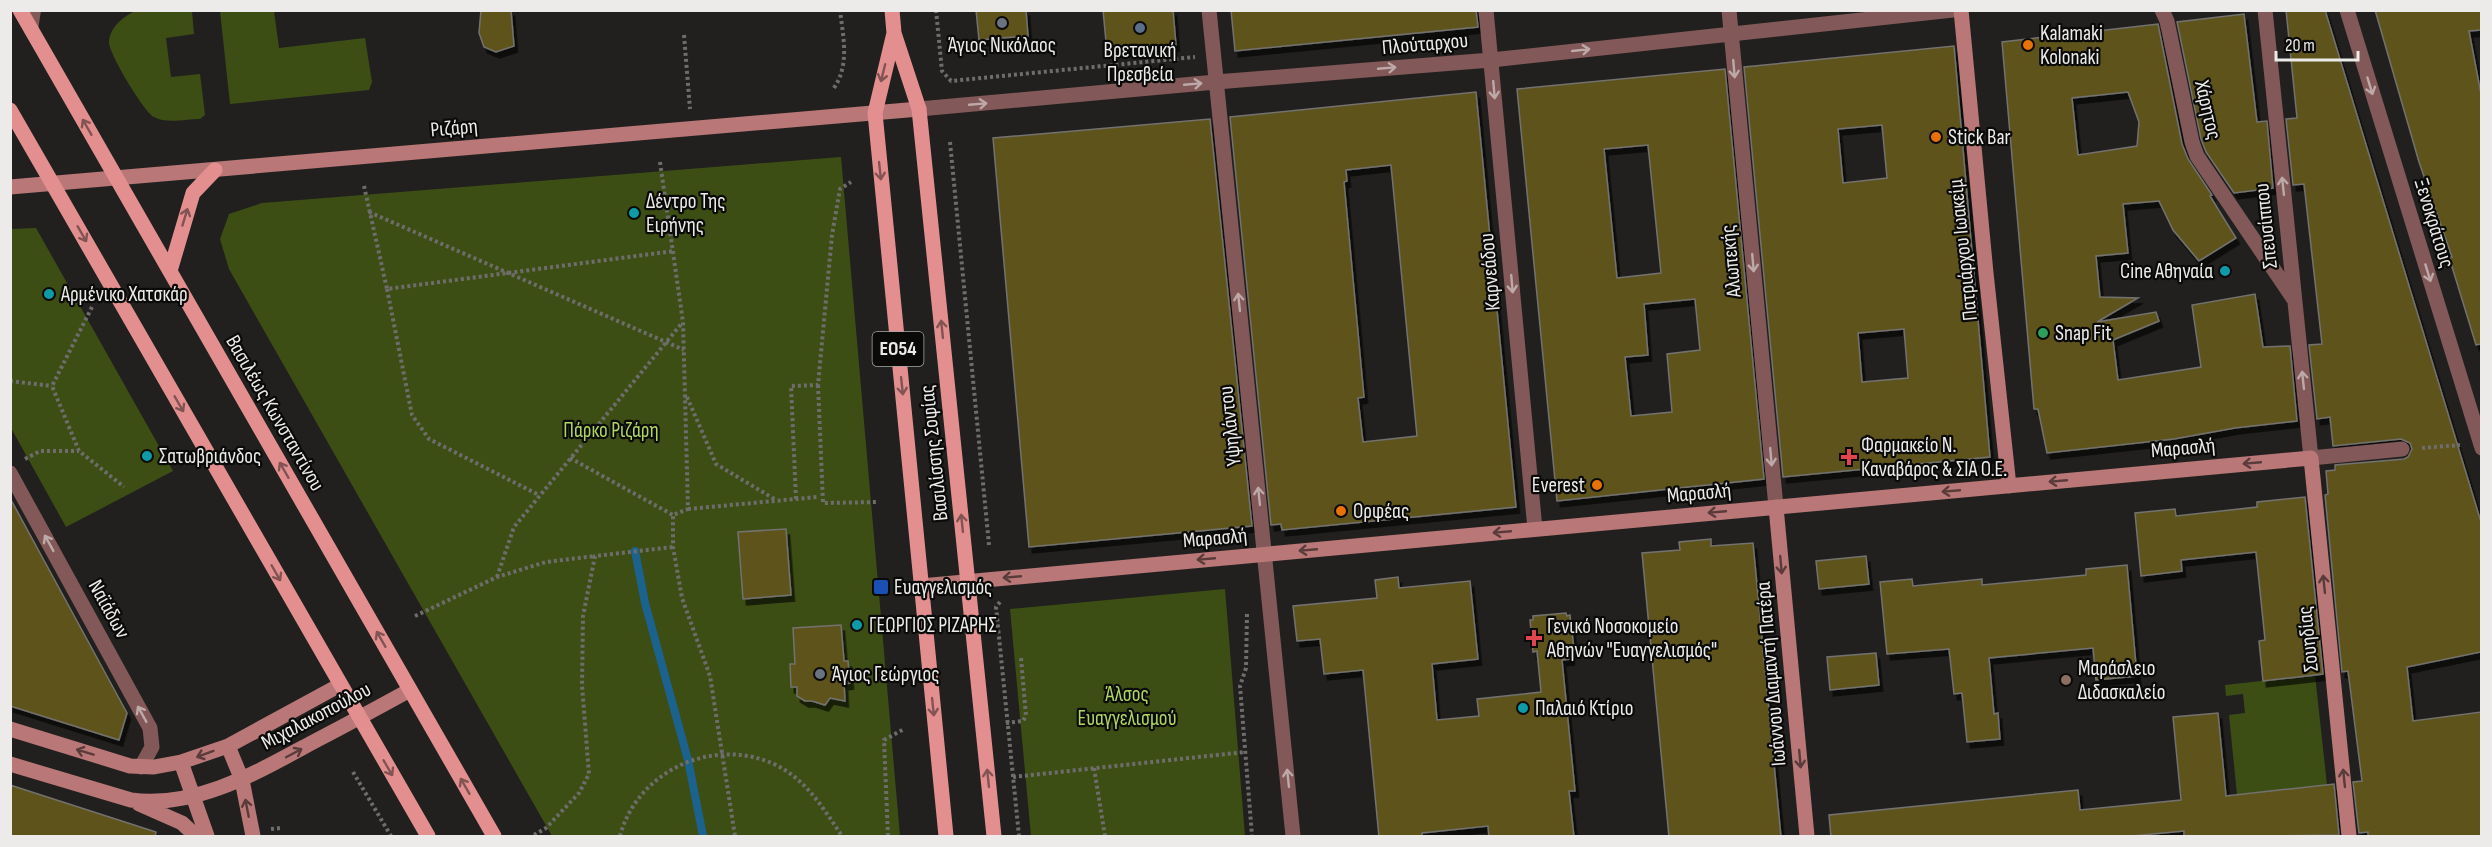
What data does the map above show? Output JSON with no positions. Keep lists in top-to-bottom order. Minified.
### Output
{"streets":{"main road":["ΕΟ54","Βασιλέως Κωνσταντίνου","Βασιλίσσης Σοφίας"],"street":["Πλούταρχου","Χάρητος","Ριζάρη","Ξενοκράτους","Σπευσίππου","Πατριάρχου Ιωακείμ","Αλωπεκής","Καρνεάδου","Υψηλάντου","Μαρασλή","Ναϊάδων","Σουηδίας","Ιωάννου Διαμαντή Πατέρα","Μιχαλακοπούλου"]},"crossings":[["Πλούταρχου","Ριζάρη"],["Πλούταρχου","Αλωπεκής"],["Πλούταρχου","Καρνεάδου"],["Πλούταρχου","Υψηλάντου"],["Πλούταρχου","Βασιλίσσης Σοφίας"],["Χάρητος","Σπευσίππου"],["Ριζάρη","Βασιλέως Κωνσταντίνου"],["Ριζάρη","Βασιλίσσης Σοφίας"],["Σπευσίππου","Σουηδίας"],["Πατριάρχου Ιωακείμ","Μαρασλή"],["Αλωπεκής","Μαρασλή"],["Αλωπεκής","Ιωάννου Διαμαντή Πατέρα"],["Καρνεάδου","Μαρασλή"],["Βασιλέως Κωνσταντίνου","Μιχαλακοπούλου"],["Υψηλάντου","Μαρασλή"],["Μαρασλή","Βασιλίσσης Σοφίας"],["Μαρασλή","Σουηδίας"],["Μαρασλή","Ιωάννου Διαμαντή Πατέρα"],["Ναϊάδων","Μιχαλακοπούλου"]],"one_way":["Πλούταρχου","Ξενοκράτους","Σπευσίππου","Αλωπεκής","Καρνεάδου","Υψηλάντου","Μαρασλή","Ναϊάδων","Σουηδίας","Ιωάννου Διαμαντή Πατέρα"],"parks":["Πάρκο Ριζάρη","Άλσος Ευαγγελισμού"],"places":{"other":["Άγιος Νικόλαος","Βρετανική Πρεσβεία","Kalamaki Kolonaki","Stick Bar","Δέντρο Της Ειρήνης","Cine Αθηναία","Αρμένικο Χατσκάρ","Snap Fit","Σατωβριάνδος","Everest","Ορφέας","ΓΕΩΡΓΙΟΣ ΡΙΖΑΡΗΣ","Άγιος Γεώργιος","Μαράσλειο Διδασκαλείο","Παλαιό Κτίριο"],"health":["Φαρμακείο Ν. Καναβάρος & ΣΙΑ Ο.Ε.","Γενικό Νοσοκομείο Αθηνών \"Ευαγγελισμός\""],"transit":["Ευαγγελισμός"]},"scale_bar":"20 m"}
